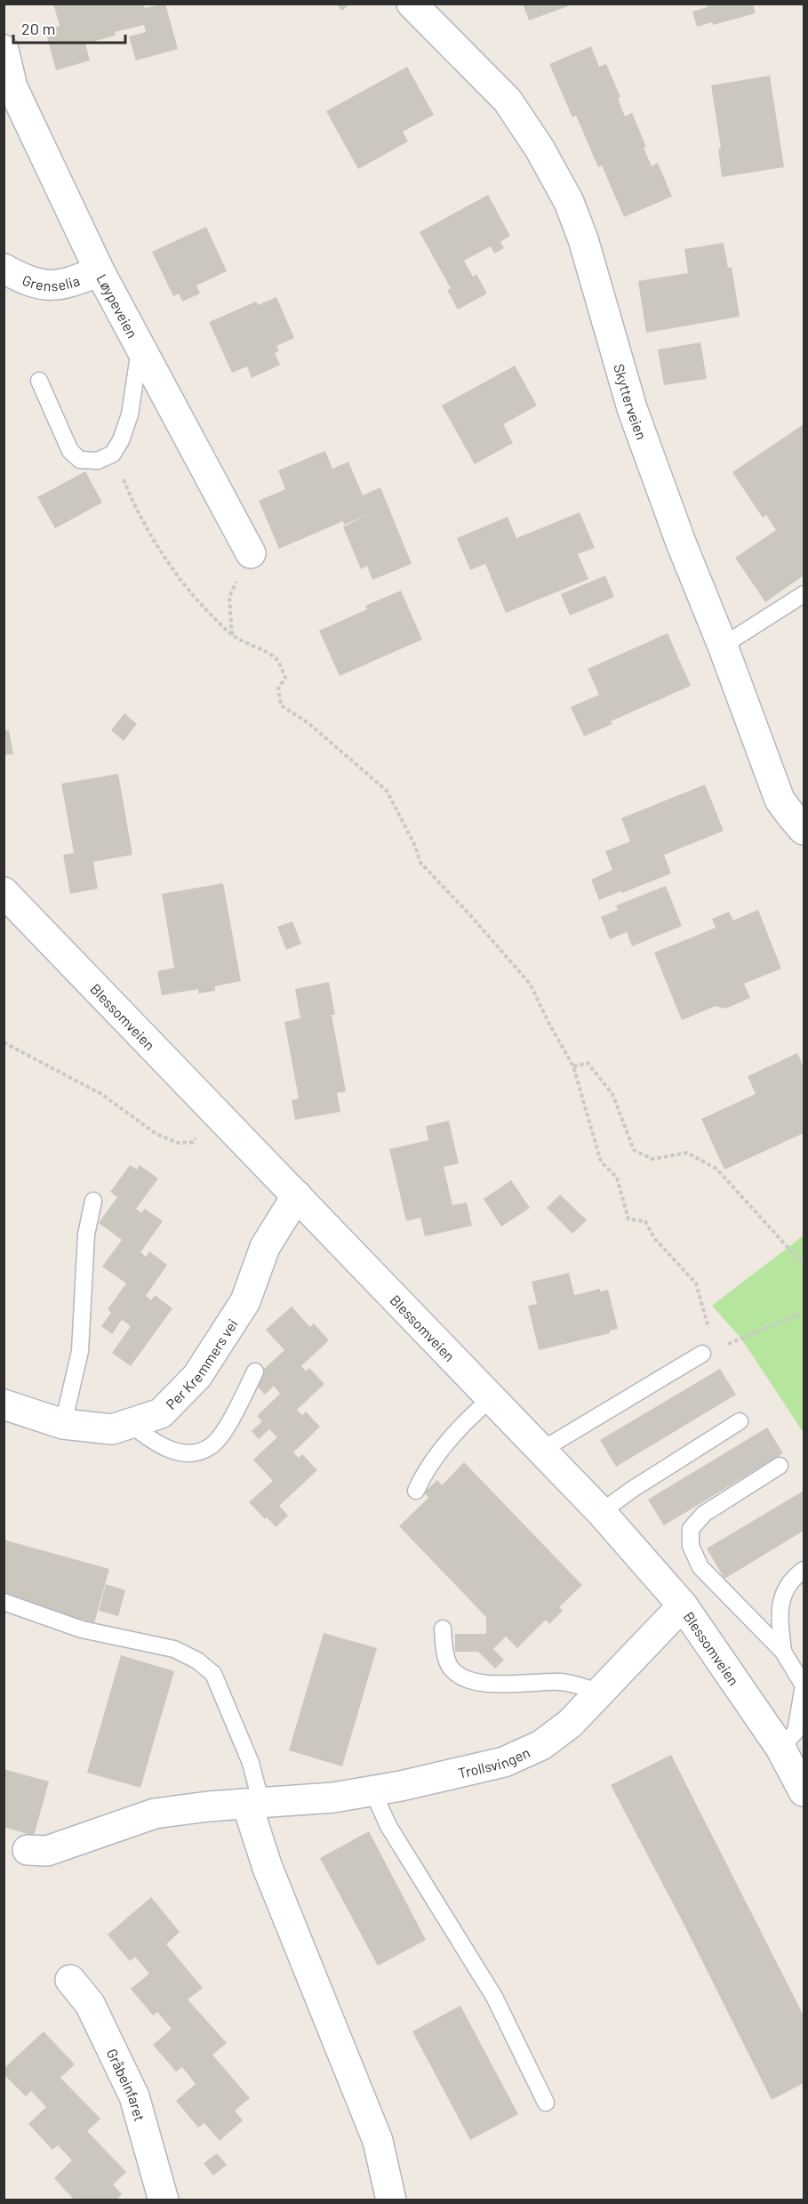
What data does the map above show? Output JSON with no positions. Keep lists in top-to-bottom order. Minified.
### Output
{"streets":{"street":["Grenselia","Løypeveien","Skytterveien","Blessomveien","Per Kremmers vei","Trollsvingen","Gråbeinfaret"]},"crossings":[["Grenselia","Løypeveien"],["Blessomveien","Per Kremmers vei"],["Blessomveien","Trollsvingen"]],"scale_bar":"20 m"}
